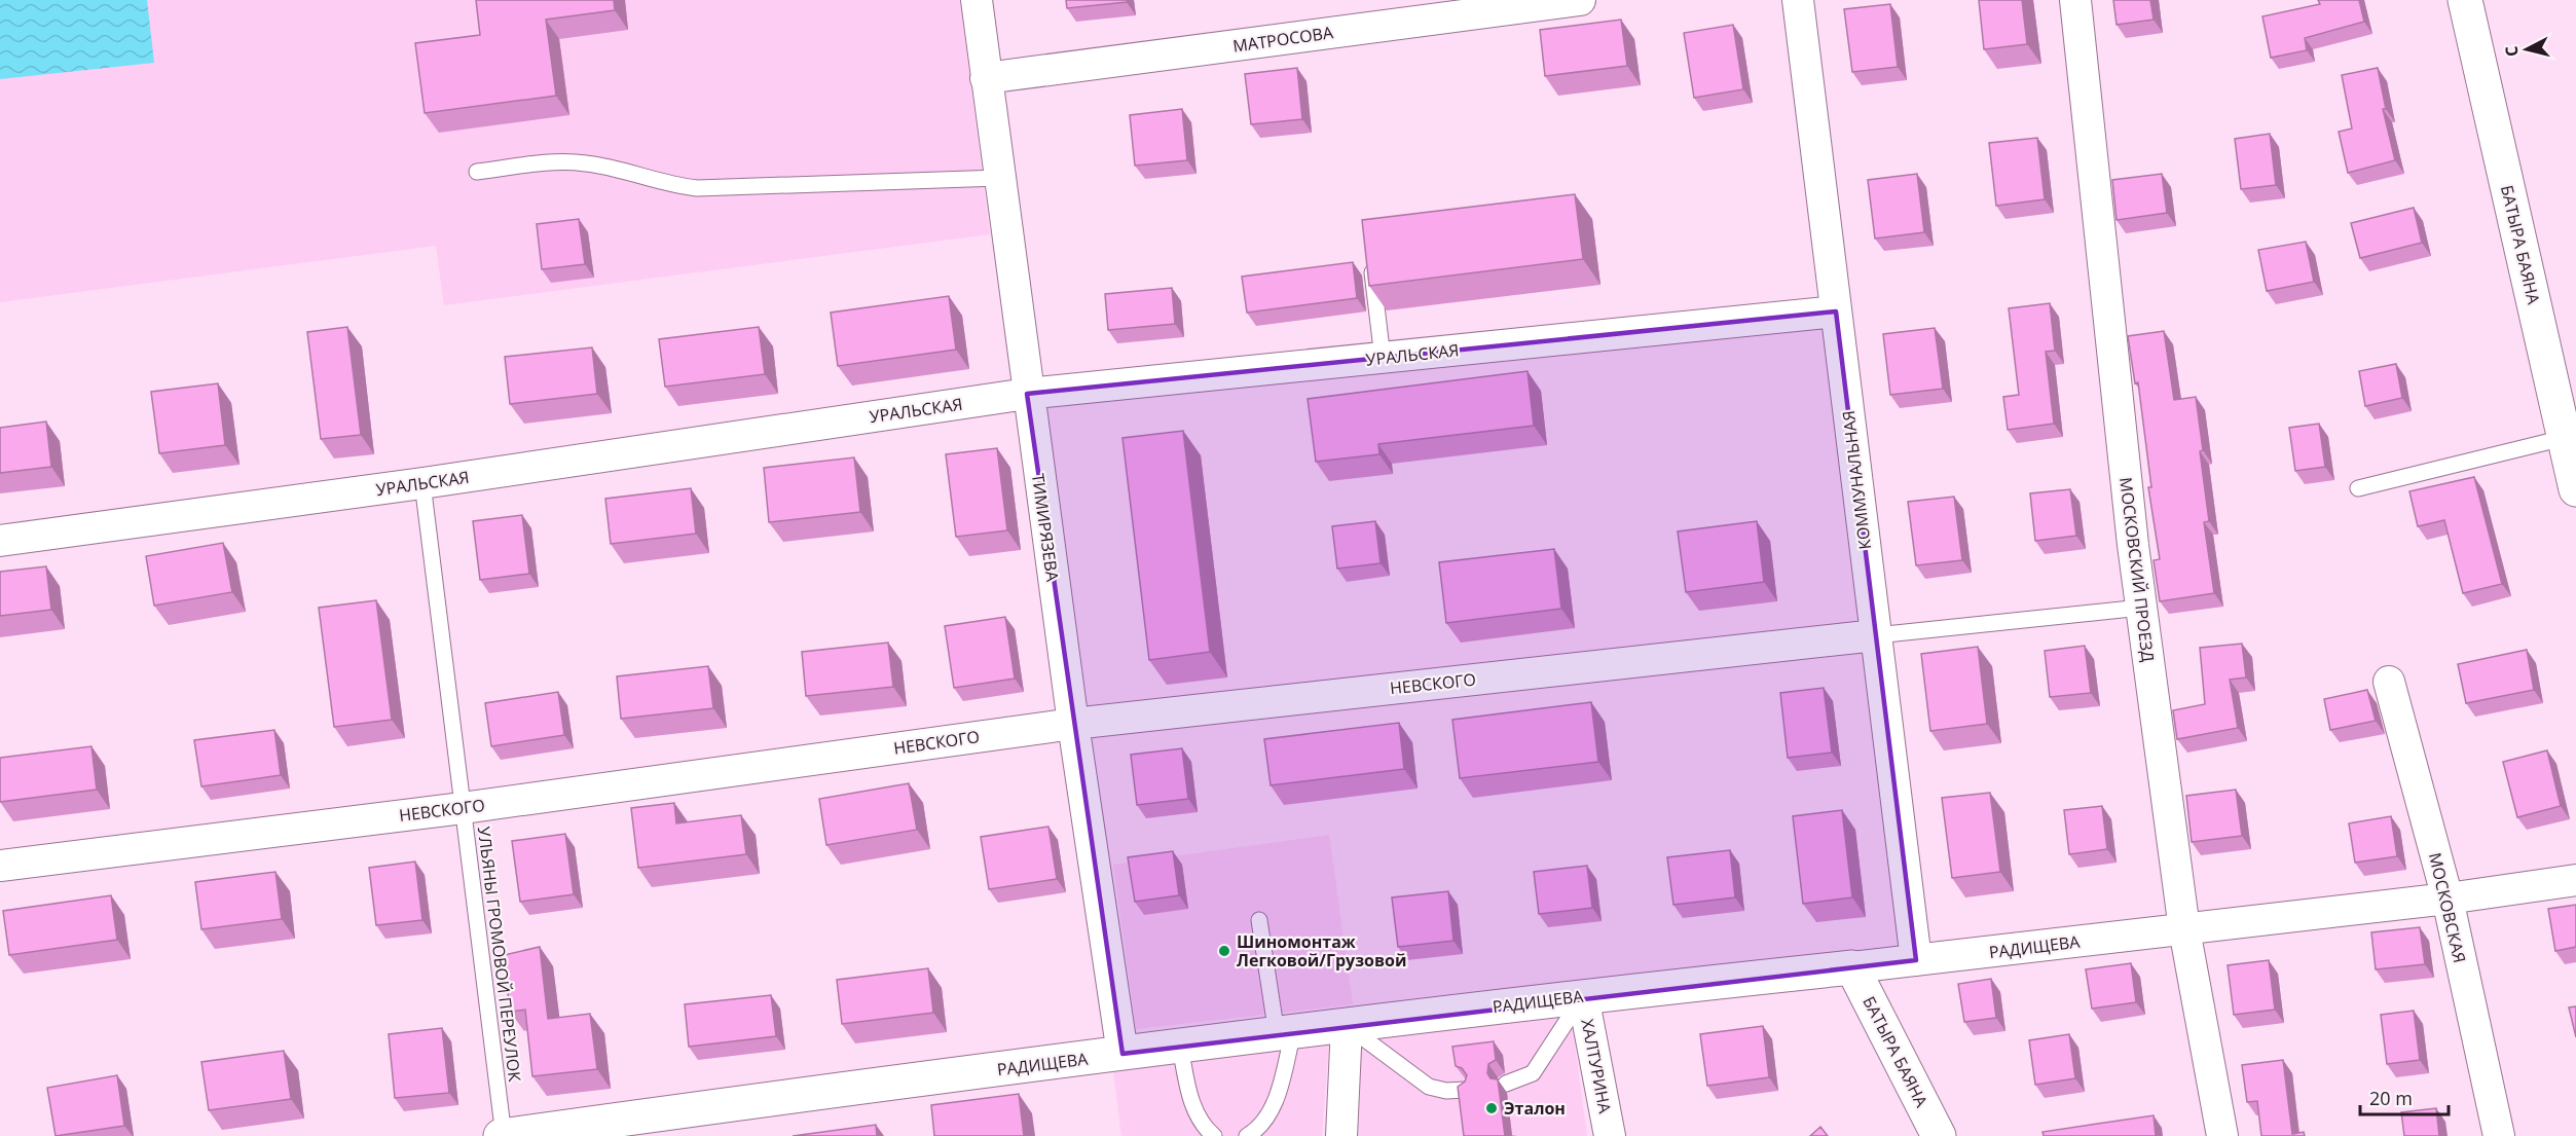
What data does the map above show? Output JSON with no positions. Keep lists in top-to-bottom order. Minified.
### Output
{"streets":{"street":["МАТРОСОВА","БАТЫРА БАЯНА","УРАЛЬСКАЯ","КОММУНАЛЬНАЯ","ТИМИРЯЗЕВА","МОСКОВСКИЙ ПРОЕЗД","НЕВСКОГО","МОСКОВСКАЯ","РАДИЩЕВА","ХАЛТУРИНА"],"lane":["УЛЬЯНЫ ГРОМОВОЙ ПЕРЕУЛОК"]},"crossings":[["МАТРОСОВА","ТИМИРЯЗЕВА"],["БАТЫРА БАЯНА","РАДИЩЕВА"],["УРАЛЬСКАЯ","КОММУНАЛЬНАЯ"],["УРАЛЬСКАЯ","ТИМИРЯЗЕВА"],["УРАЛЬСКАЯ","УЛЬЯНЫ ГРОМОВОЙ ПЕРЕУЛОК"],["КОММУНАЛЬНАЯ","НЕВСКОГО"],["КОММУНАЛЬНАЯ","РАДИЩЕВА"],["ТИМИРЯЗЕВА","НЕВСКОГО"],["ТИМИРЯЗЕВА","РАДИЩЕВА"],["МОСКОВСКИЙ ПРОЕЗД","РАДИЩЕВА"],["НЕВСКОГО","УЛЬЯНЫ ГРОМОВОЙ ПЕРЕУЛОК"],["МОСКОВСКАЯ","РАДИЩЕВА"],["РАДИЩЕВА","УЛЬЯНЫ ГРОМОВОЙ ПЕРЕУЛОК"],["РАДИЩЕВА","ХАЛТУРИНА"]],"places":["Шиномонтаж Легковой/Грузовой","Эталон"],"scale_bar":"20 m","north":"left"}
